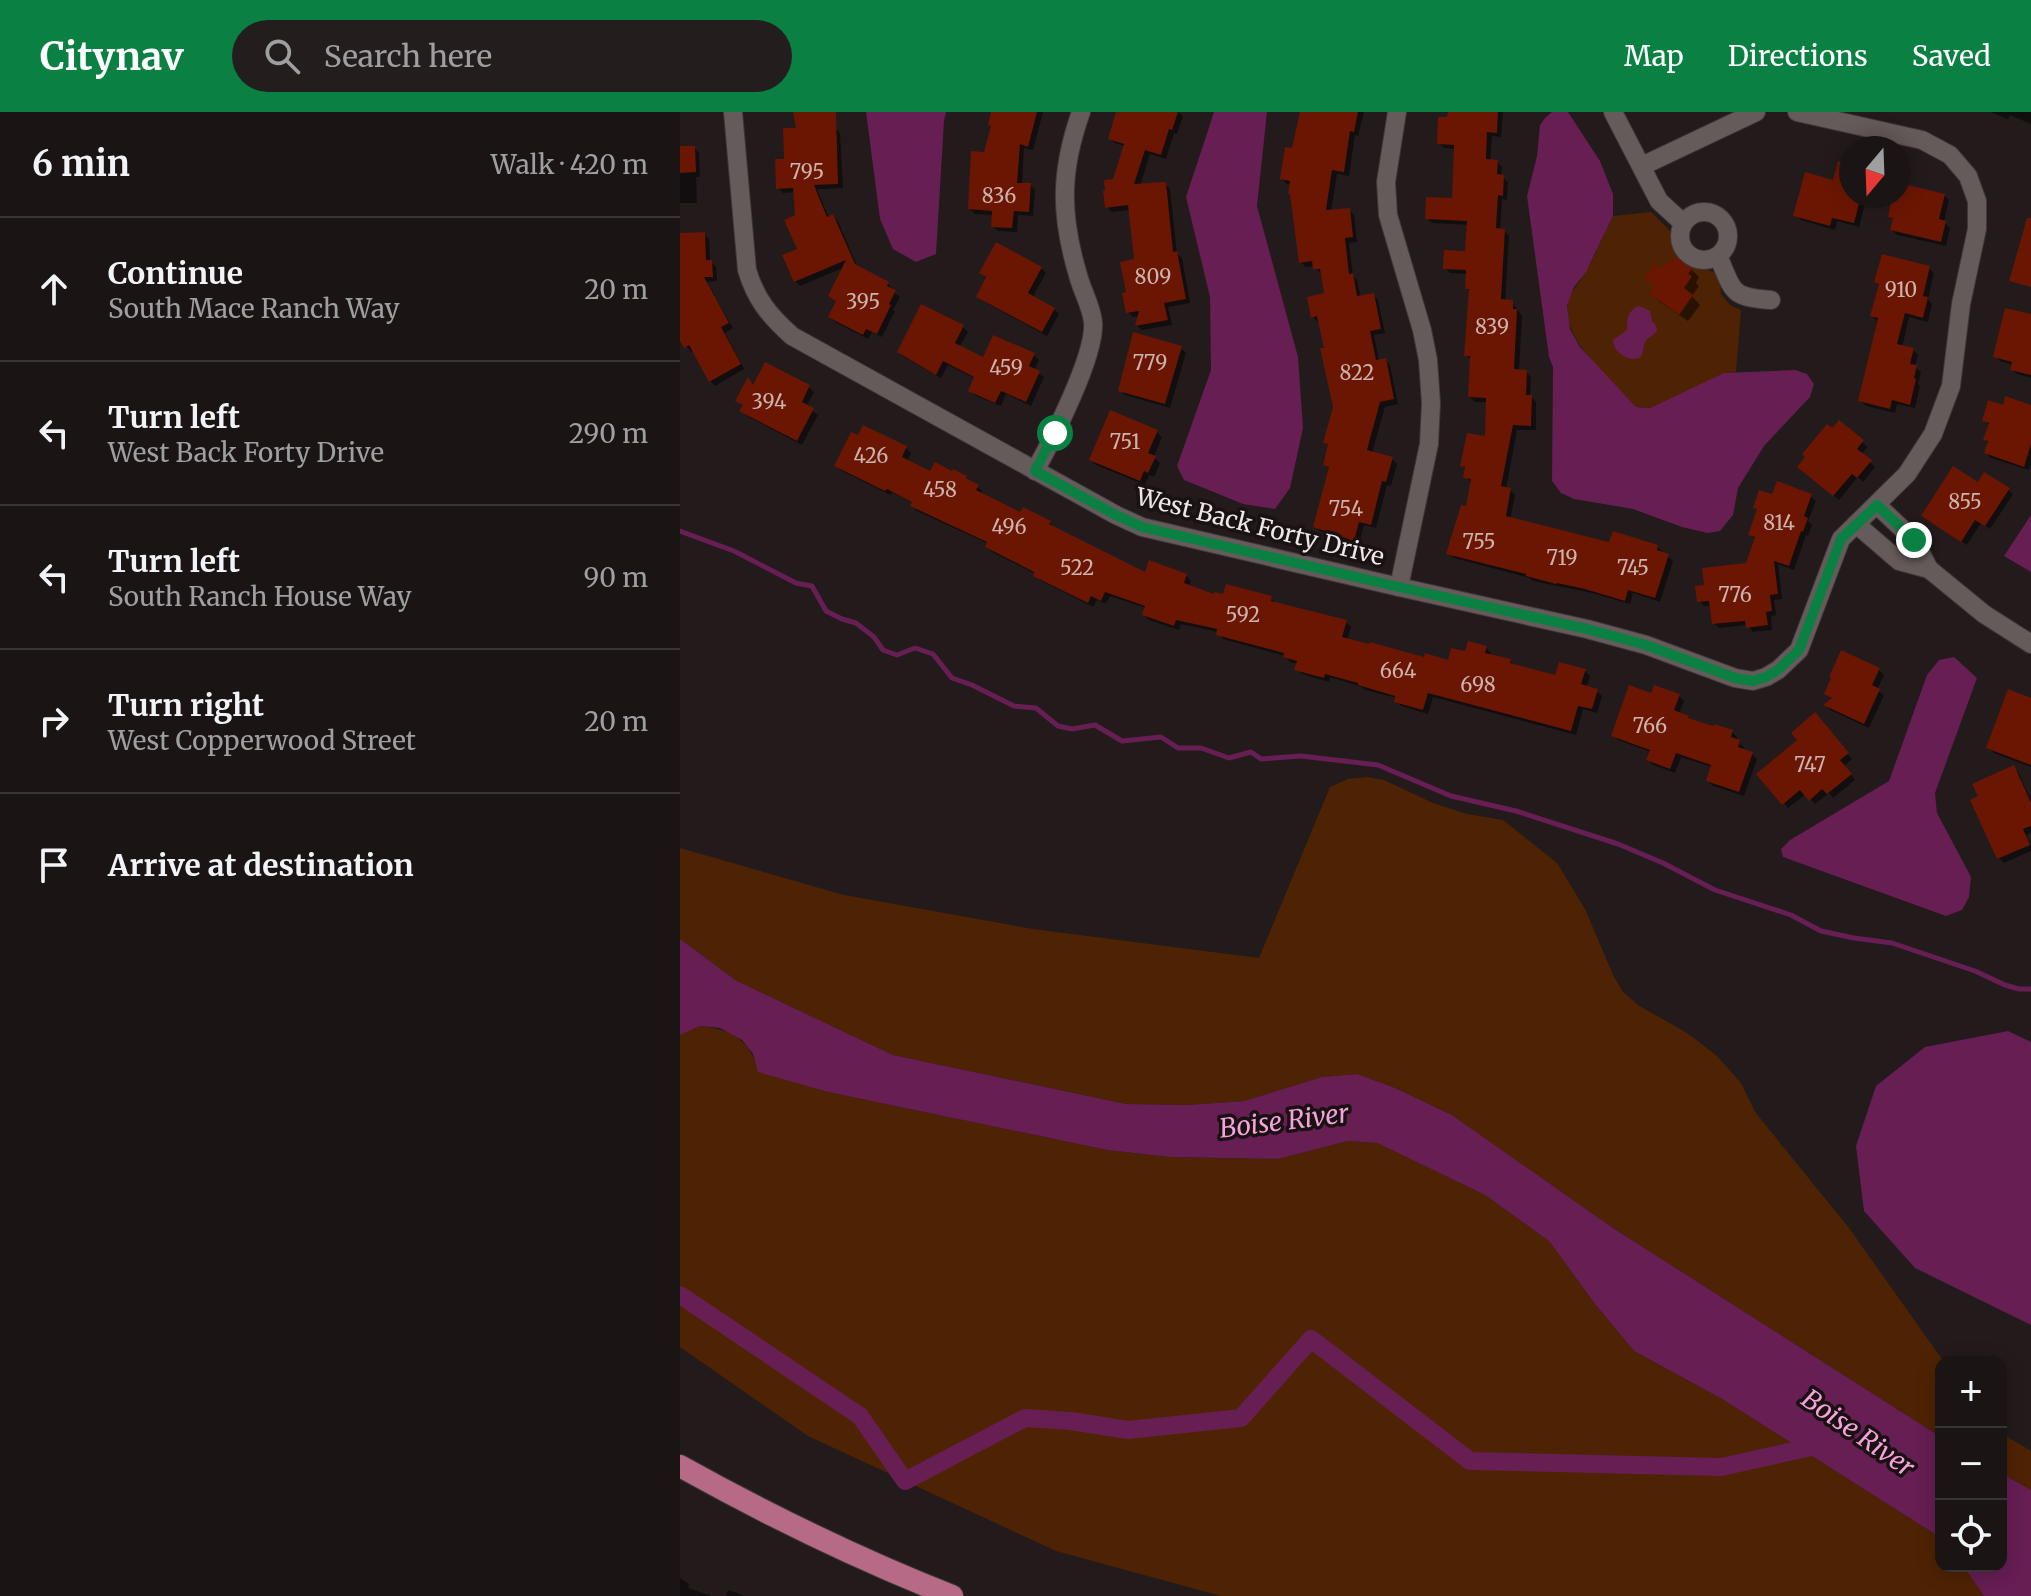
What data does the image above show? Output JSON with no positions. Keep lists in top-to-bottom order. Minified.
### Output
{"streets":{"street":["West Back Forty Drive"]},"water":["Boise River"],"house_numbers":["795","836","809","910","395","839","779","459","822","394","751","426","458","855","754","814","496","755","719","522","745","776","592","664","698","766","747"],"north":"bottom","page":{"header":"Citynav","search":"Search here","nav":["Map","Directions","Saved"],"heading":["6 min","Walk · 420 m"],"list":[["Continue","South Mace Ranch Way","20 m"],["Turn left","West Back Forty Drive","290 m"],["Turn left","South Ranch House Way","90 m"],["Turn right","West Copperwood Street","20 m"],"Arrive at destination"],"map_buttons":["+","−"]}}
